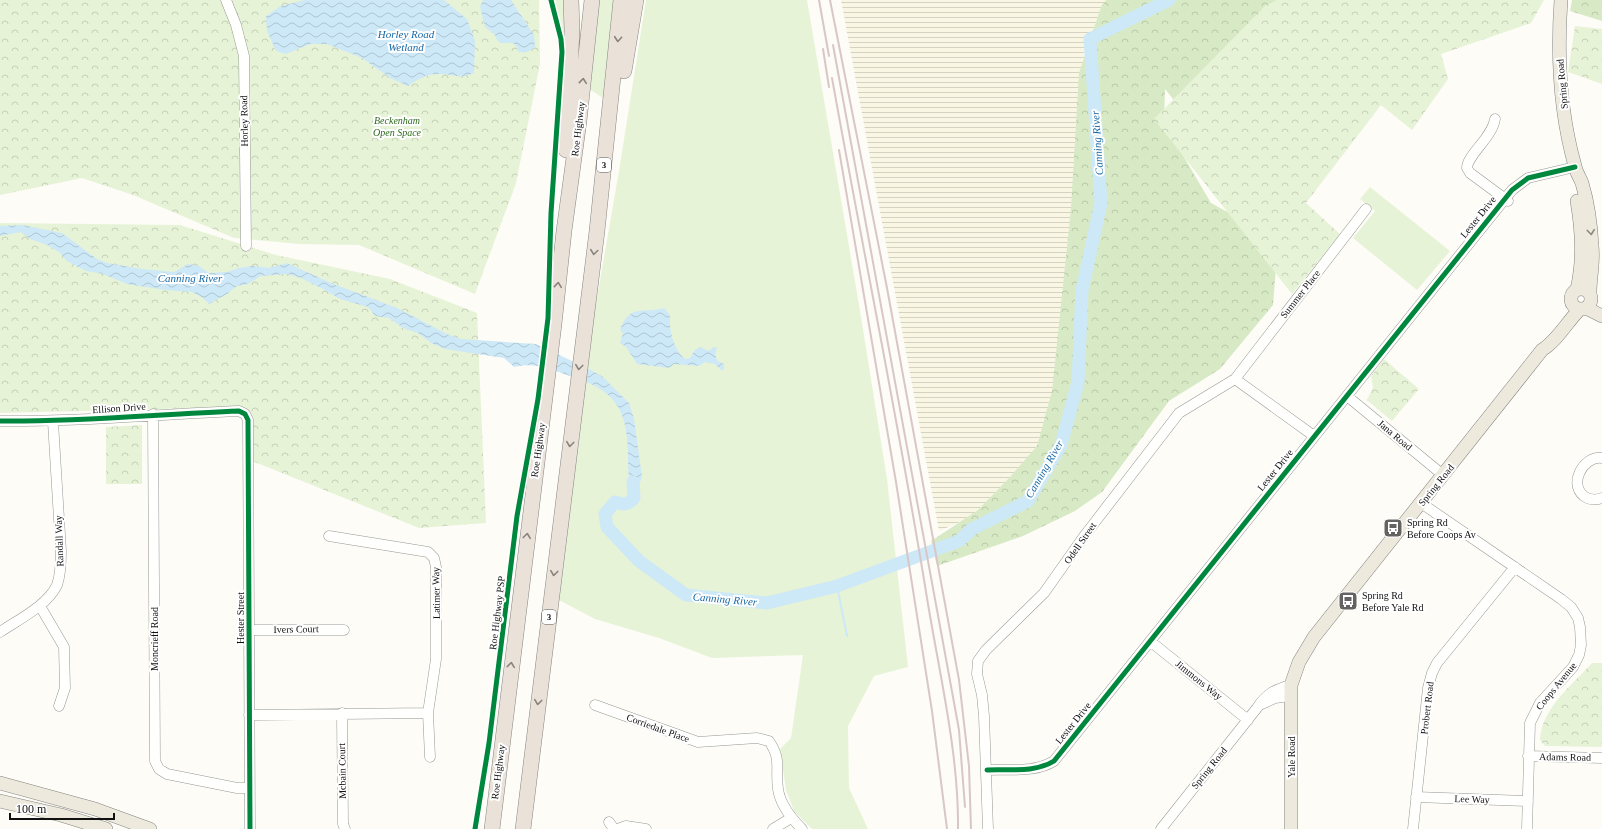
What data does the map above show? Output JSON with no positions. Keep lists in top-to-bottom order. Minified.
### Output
{"streets":{"highway":["Roe Highway","3"],"main road":["Spring Road","Yale Road"],"street":["Horley Road","Lester Drive","Summer Place","Ellison Drive","Jana Road","Randall Way","Odell Street","Latimer Way","Hester Street","Ivers Court","Moncrieff Road","Jimmons Way","Coops Avenue","Probert Road","Corriedale Place","Adams Road","Mcbain Court","Lee Way"],"cycle path":["Roe Highway PSP"]},"crossings":[["Spring Road","Lester Drive"],["Spring Road","Jana Road"],["Spring Road","Jimmons Way"],["Spring Road","Coops Avenue"],["Spring Road","Yale Road"],["Lester Drive","Jana Road"],["Lester Drive","Odell Street"],["Lester Drive","Jimmons Way"],["Summer Place","Odell Street"],["Ellison Drive","Randall Way"],["Ellison Drive","Hester Street"],["Ellison Drive","Moncrieff Road"],["Hester Street","Ivers Court"],["Hester Street","Moncrieff Road"],["Coops Avenue","Probert Road"],["Coops Avenue","Adams Road"],["Coops Avenue","Lee Way"],["Probert Road","Lee Way"]],"water":["Horley Road Wetland","Canning River"],"parks":["Beckenham Open Space"],"places":{"bus stop":["Spring Rd Before Coops Av","Spring Rd Before Yale Rd"]},"scale_bar":"100 m"}
